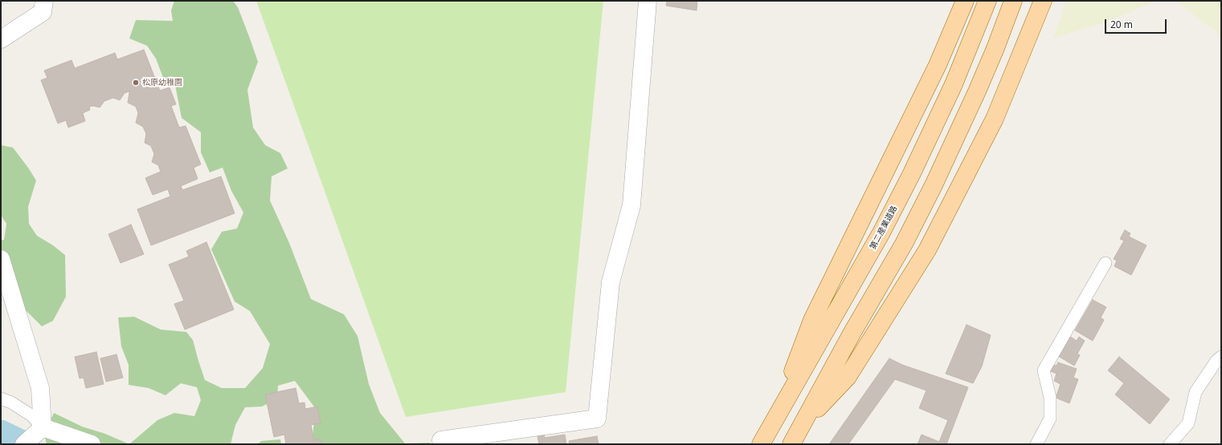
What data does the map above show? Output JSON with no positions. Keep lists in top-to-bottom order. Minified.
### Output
{"streets":{"main road":["第二産業道路"]},"places":["松原幼稚園"],"scale_bar":"20 m"}
